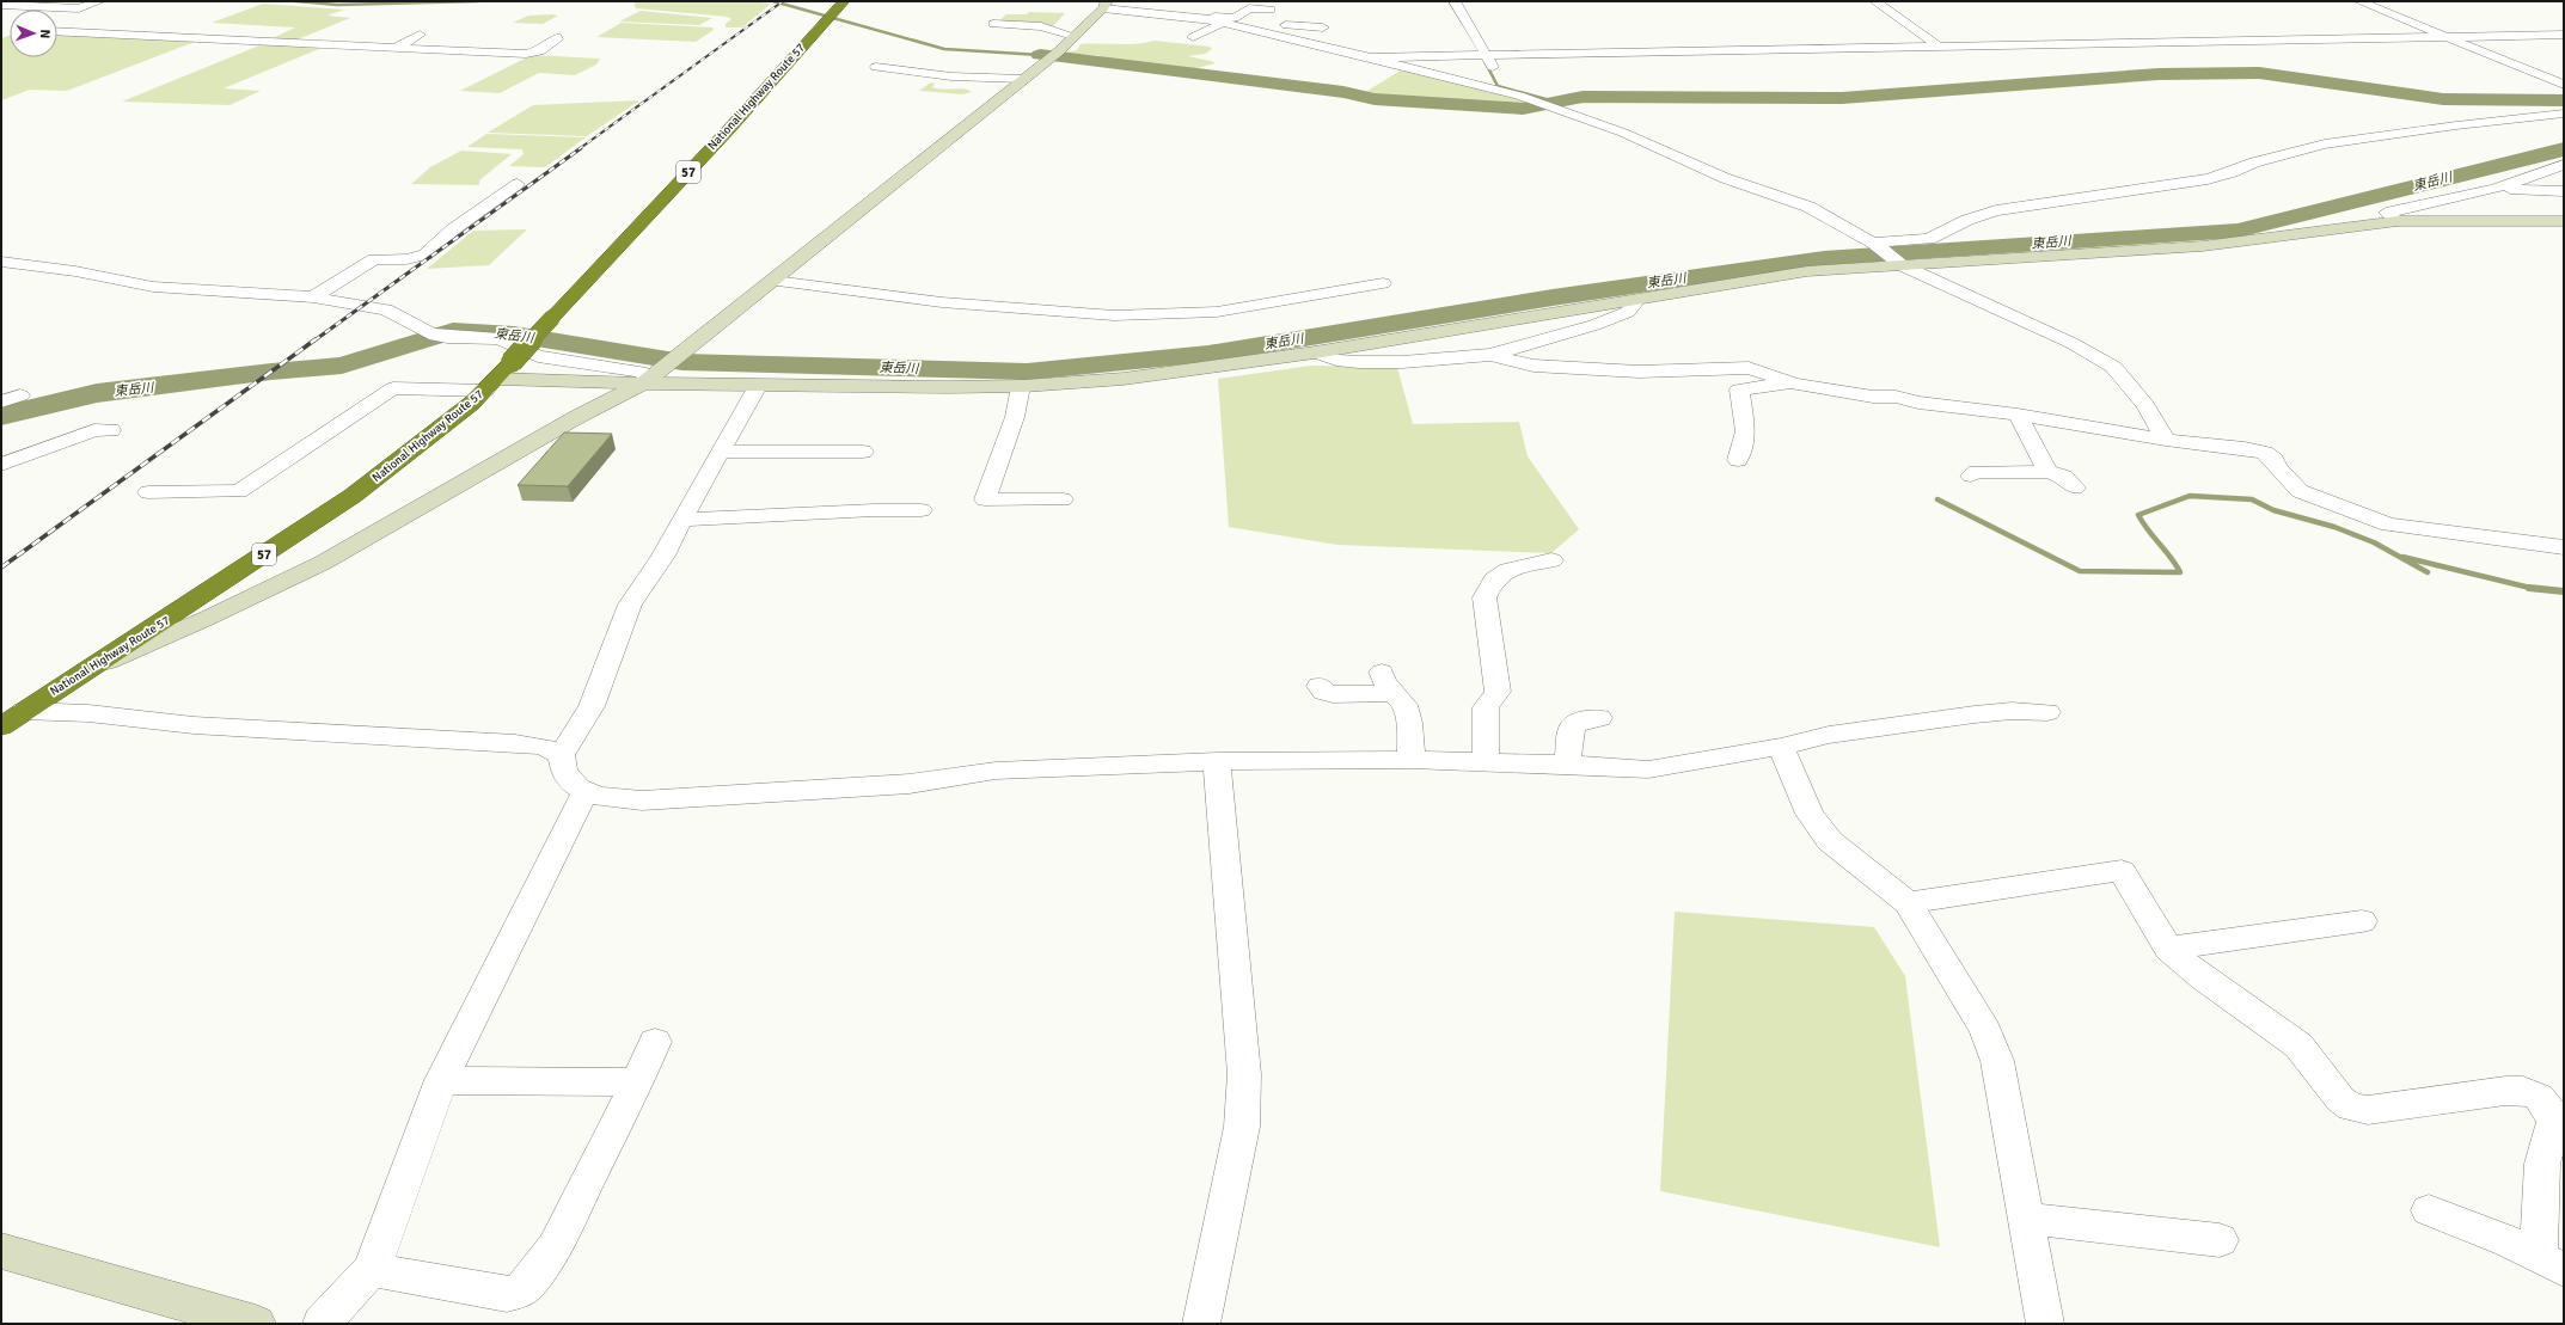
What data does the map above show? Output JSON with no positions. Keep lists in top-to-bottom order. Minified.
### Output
{"streets":{"highway":["National Highway Route 57","57"]},"water":["東岳川"],"north":"right"}
